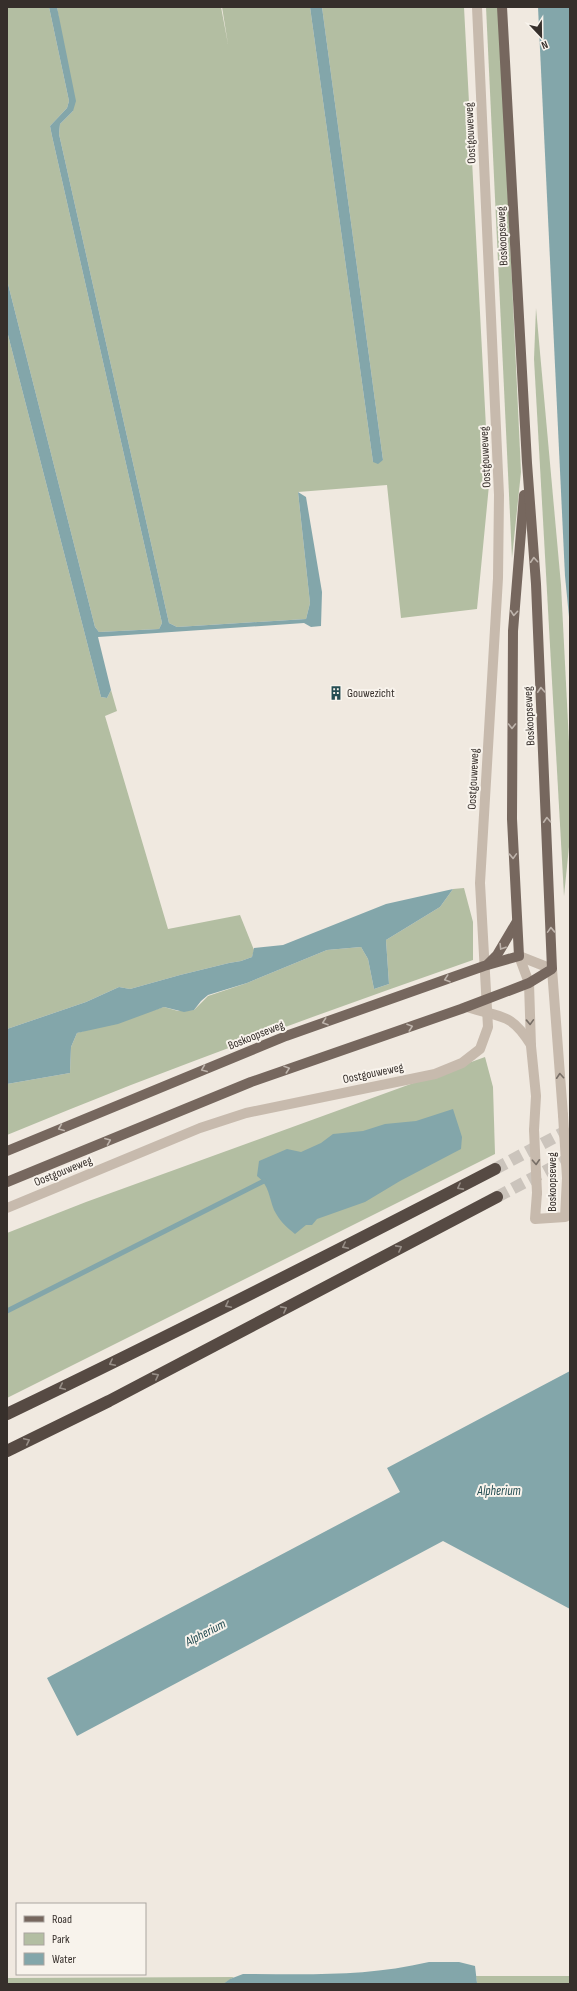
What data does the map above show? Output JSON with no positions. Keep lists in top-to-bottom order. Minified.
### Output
{"streets":{"main road":["Boskoopseweg"],"street":["Oostgouweweg"]},"crossings":[["Oostgouweweg","Boskoopseweg"]],"water":["Alpherium"],"places":{"building":["Gouwezicht"]},"legend":["Road","Park","Water"],"north":"bottom"}
